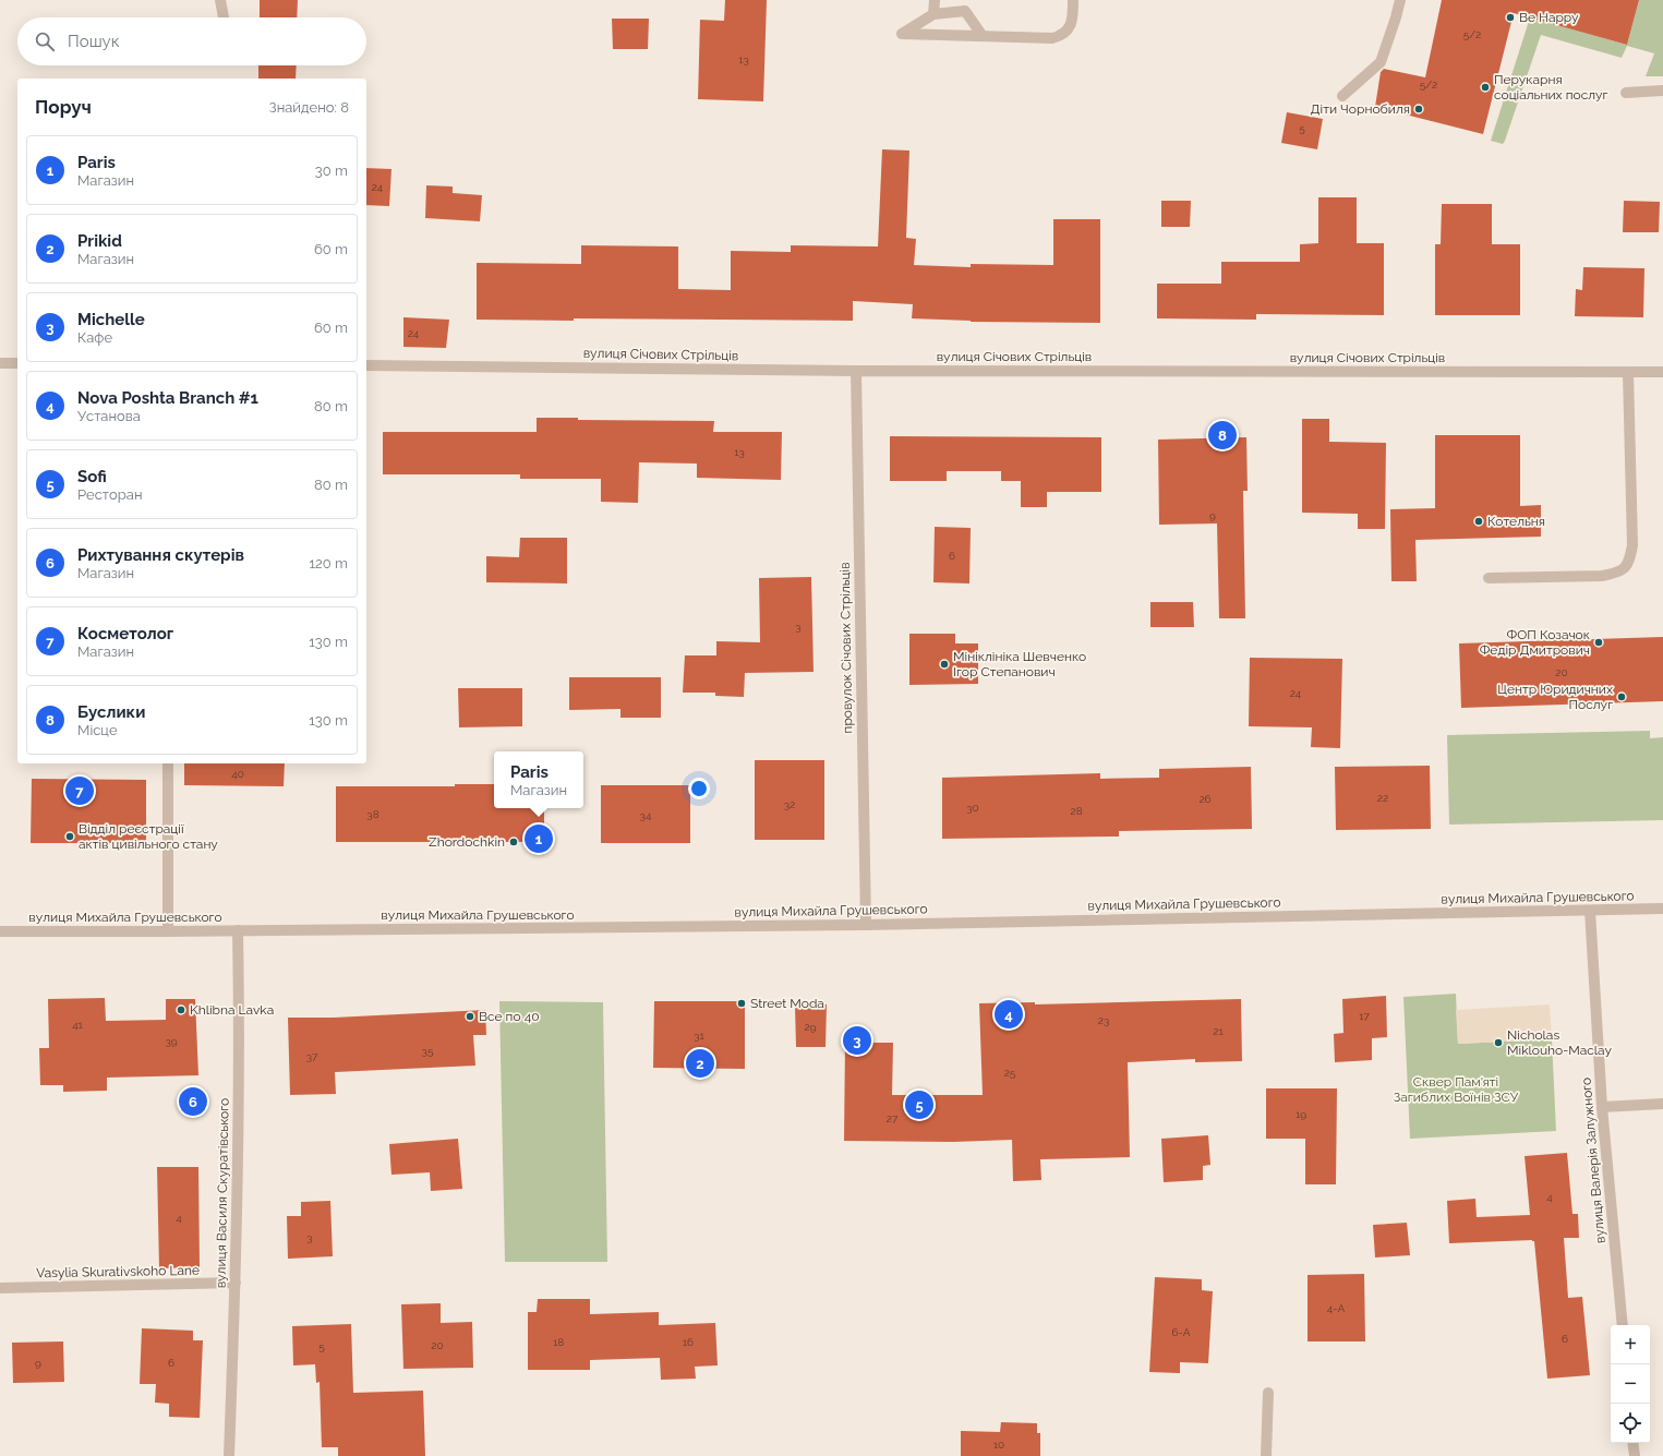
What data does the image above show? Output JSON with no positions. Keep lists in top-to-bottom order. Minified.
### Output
{"streets":{"street":["вулиця Січових Стрільців","провулок Січових Стрільців","вулиця Михайла Грушевського","вулиця Валерія Залужного","вулиця Василя Скуратівського","Vasylia Skurativskoho Lane"]},"crossings":[["вулиця Січових Стрільців","провулок Січових Стрільців"],["провулок Січових Стрільців","вулиця Михайла Грушевського"],["вулиця Михайла Грушевського","вулиця Валерія Залужного"],["вулиця Михайла Грушевського","вулиця Василя Скуратівського"],["вулиця Василя Скуратівського","Vasylia Skurativskoho Lane"]],"parks":["Сквер Пам'яті Загиблих Воїнів ЗСУ"],"places":["Be Happy","Перукарня соціальних послуг","Діти Чорнобиля","Котельня","ФОП Козачок Федір Дмитрович","Мініклініка Шевченко Ігор Степанович","Центр Юридичних Послуг","Відділ реєстрації актів цивільного стану","Zhordochkin","Street Moda","Khlibna Lavka","Все по 40","Nicholas Miklouho-Maclay"],"house_numbers":["5/2","13","5/2","5","24","24","13","9","6","3","20","24","40","22","26","32","30","28","38","34","17","23","41","29","21","31","39","35","37","25","19","27","4","4","3","4-А","6-А","6","18","16","20","5","9","6","10"],"page":{"search":"Пошук","heading":["Поруч","Знайдено: 8"],"list":[{"mark":"1","name":"Paris","note":"Магазин","value":"30 m"},{"mark":"2","name":"Prikid","note":"Магазин","value":"60 m"},{"mark":"3","name":"Michelle","note":"Кафе","value":"60 m"},{"mark":"4","name":"Nova Poshta Branch #1","note":"Установа","value":"80 m"},{"mark":"5","name":"Sofi","note":"Ресторан","value":"80 m"},{"mark":"6","name":"Рихтування скутерів","note":"Магазин","value":"120 m"},{"mark":"7","name":"Косметолог","note":"Магазин","value":"130 m"},{"mark":"8","name":"Буслики","note":"Місце","value":"130 m"}],"pins":["8","7","1","4","3","2","6","5"],"popup":["Paris","Магазин"],"map_buttons":["+","−"]}}
